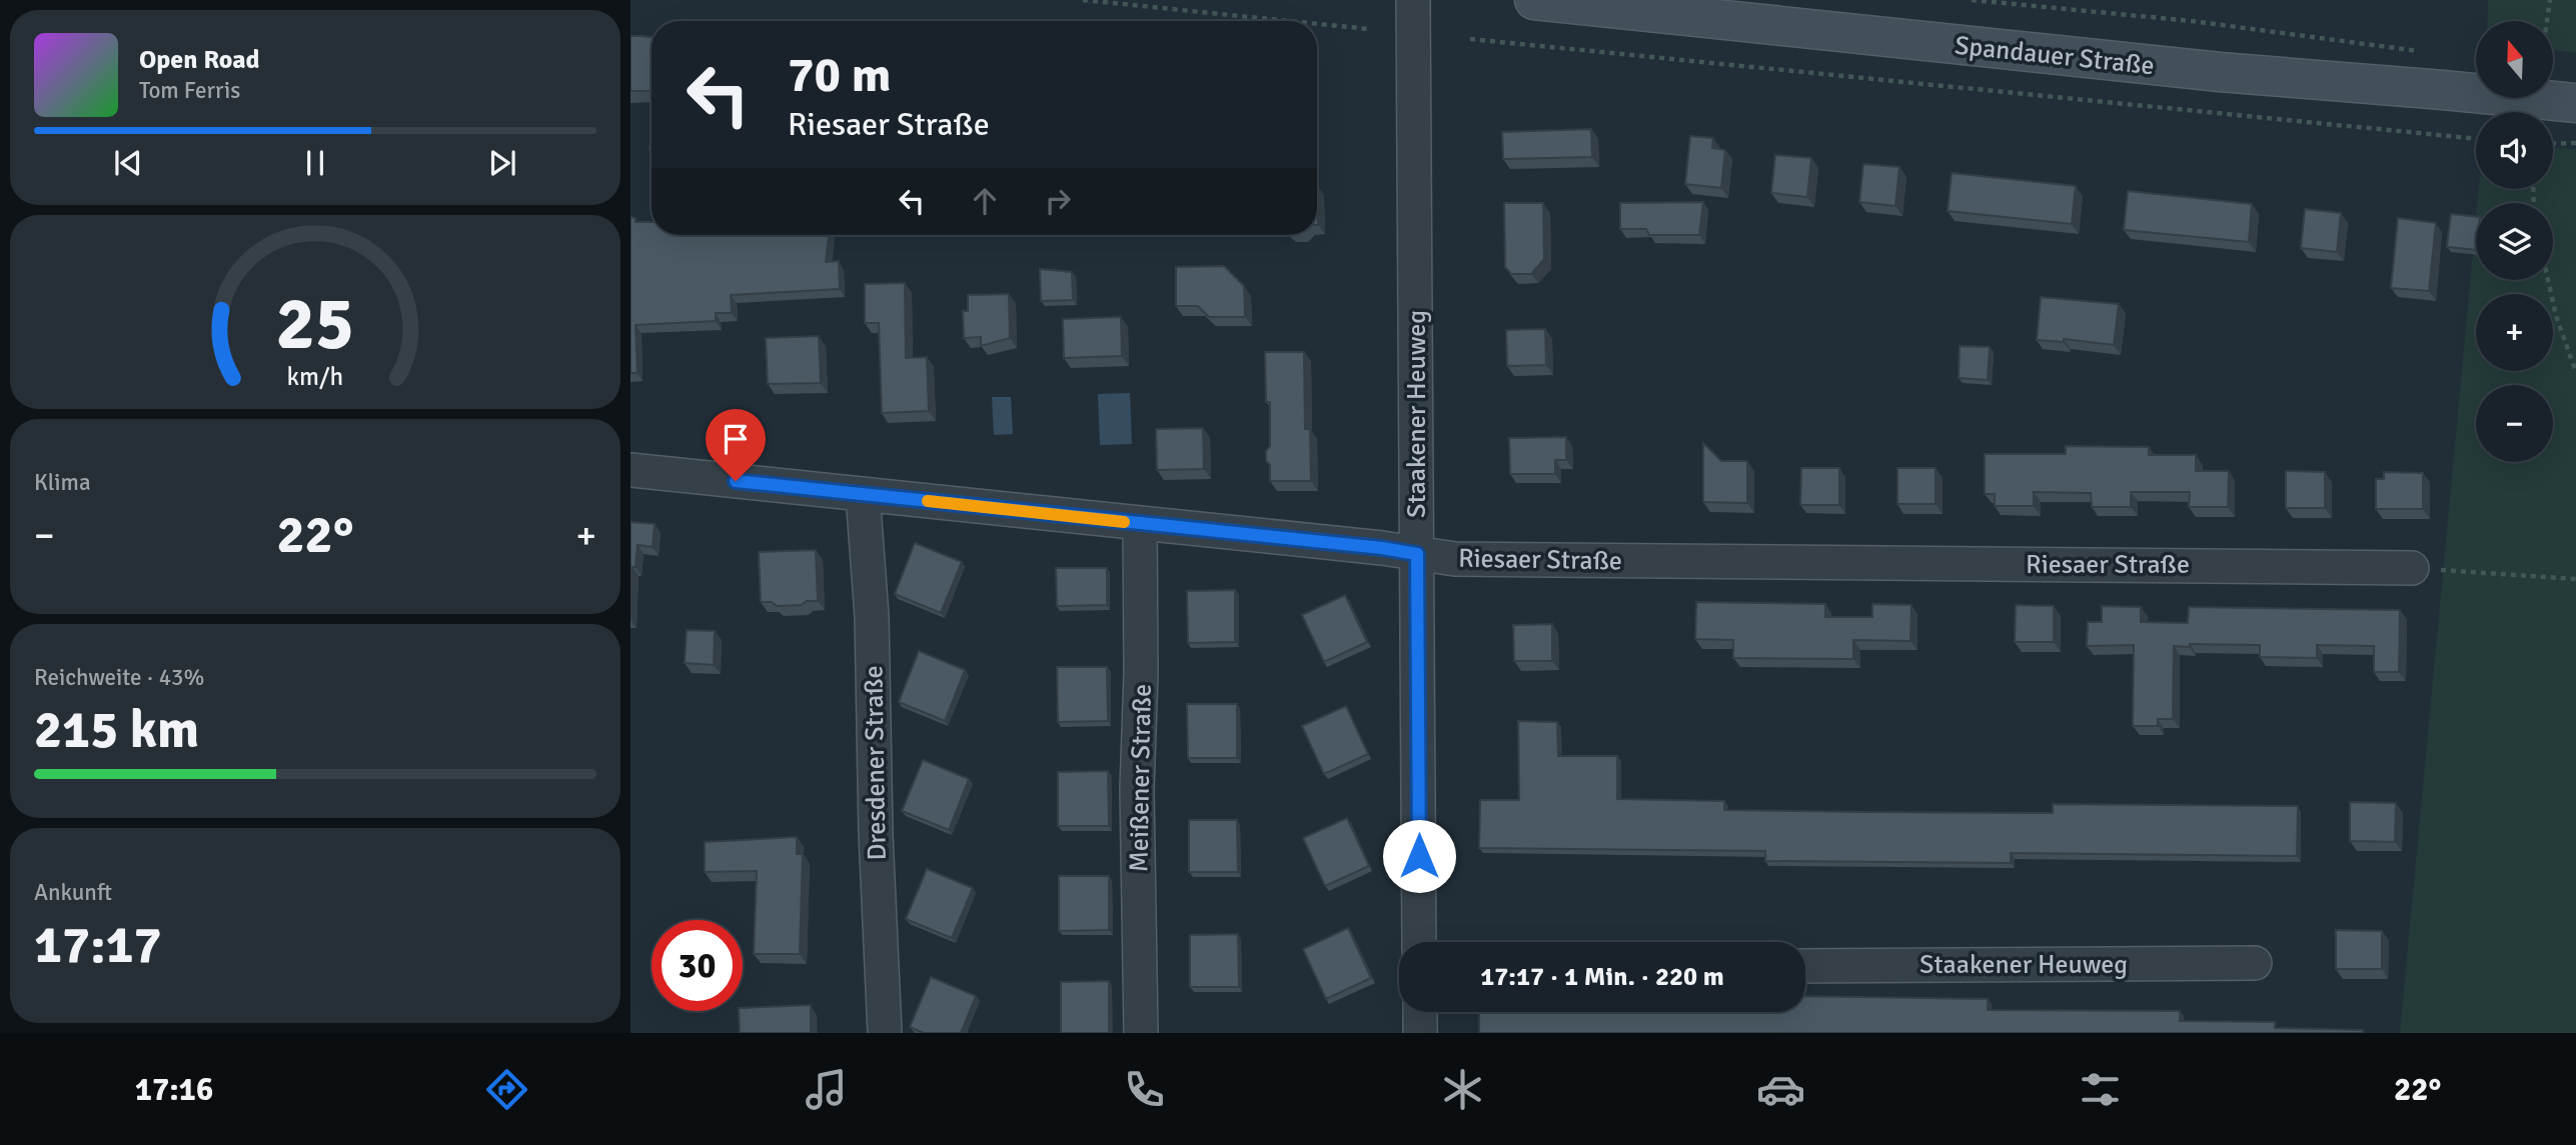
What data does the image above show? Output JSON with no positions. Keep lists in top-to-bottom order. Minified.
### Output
{"streets":{"main road":["Spandauer Straße"],"street":["Staakener Heuweg","Riesaer Straße","Dresdener Straße","Meißener Straße"]},"crossings":[["Staakener Heuweg","Riesaer Straße"],["Riesaer Straße","Dresdener Straße"],["Riesaer Straße","Meißener Straße"]],"north":"top","page":{"map_buttons":["+","−"],"turn":["70 m","Riesaer Straße"],"song":["Open Road","Tom Ferris"],"tile":["Klima",["Reichweite · 43%","215 km"],["Ankunft","17:17"]],"heat":["−","22°","+"],"limit":"30","trip":"17:17 · 1 Min. · 220 m","tabs":["17:16","22°"],"gauge":["25","km/h"]}}
